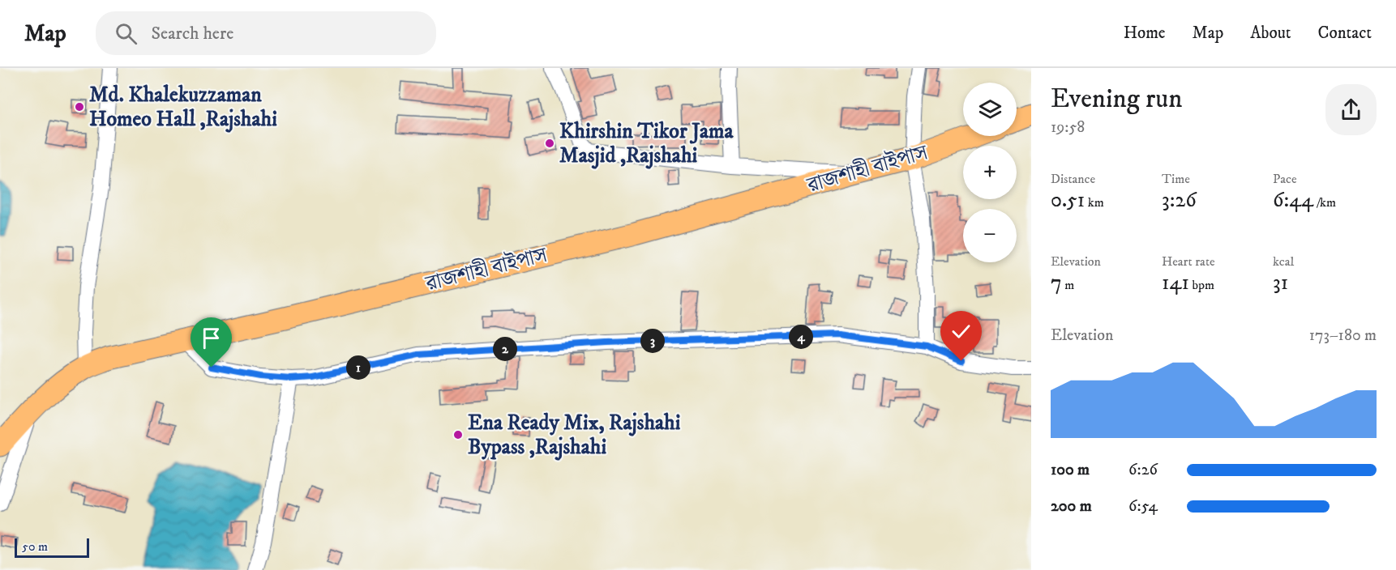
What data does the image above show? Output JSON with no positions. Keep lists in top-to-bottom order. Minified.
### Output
{"streets":{"highway":["রাজশাহী বাইপাস"]},"places":["Md. Khalekuzzaman Homeo Hall ,Rajshahi","Khirshin Tikor Jama Masjid ,Rajshahi","Ena Ready Mix, Rajshahi Bypass ,Rajshahi"],"scale_bar":"50 m","page":{"header":"Map","search":"Search here","nav":["Home","Map","About","Contact"],"heading":["Evening run","19:58"],"map_buttons":["+","−"],"stats":[["Distance","0.51 km"],["Time","3:26"],["Pace","6:44 /km"],["Elevation","7 m"],["Heart rate","141 bpm"],["kcal","31"]],"chart":["Elevation","173–180 m"],"pins":["4","3","2","1"],"list":[{"name":"100 m","note":"6:26"},{"name":"200 m","note":"6:54"}],"scale":"50 m"}}
